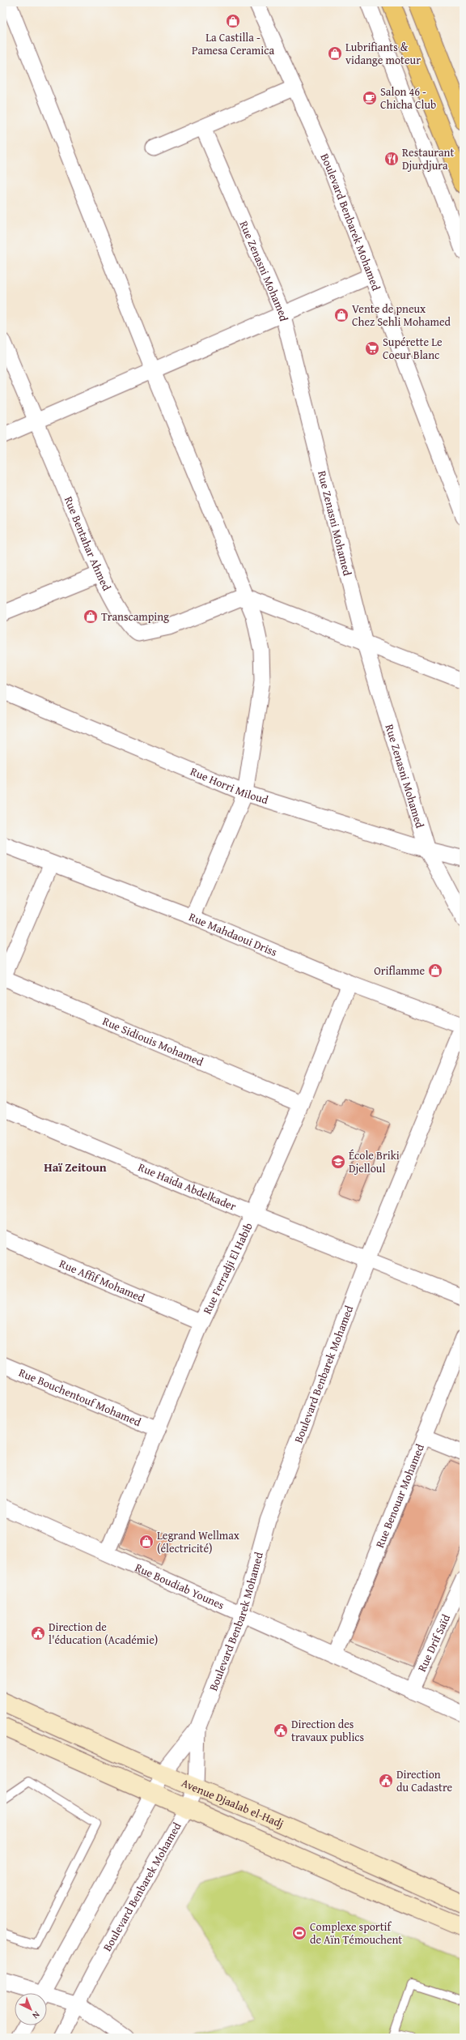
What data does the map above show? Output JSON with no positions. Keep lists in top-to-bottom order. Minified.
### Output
{"streets":{"main road":["Avenue Djaalab el-Hadj"],"street":["Boulevard Benbarek Mohamed","Rue Zenasni Mohamed","Rue Bentahar Ahmed","Rue Horri Miloud","Rue Mahdaoui Driss","Rue Sidiouis Mohamed","Rue Haida Abdelkader","Rue Ferradji El Habib","Rue Affif Mohamed","Rue Bouchentouf Mohamed","Rue Benouar Mohamed","Rue Boudiab Younes","Rue Drif Saïd"]},"crossings":[["Boulevard Benbarek Mohamed","Rue Mahdaoui Driss"],["Boulevard Benbarek Mohamed","Rue Haida Abdelkader"],["Boulevard Benbarek Mohamed","Rue Boudiab Younes"],["Boulevard Benbarek Mohamed","Avenue Djaalab el-Hadj"],["Rue Zenasni Mohamed","Rue Horri Miloud"],["Rue Mahdaoui Driss","Rue Ferradji El Habib"],["Rue Sidiouis Mohamed","Rue Ferradji El Habib"],["Rue Haida Abdelkader","Rue Ferradji El Habib"],["Rue Ferradji El Habib","Rue Affif Mohamed"],["Rue Ferradji El Habib","Rue Bouchentouf Mohamed"],["Rue Ferradji El Habib","Rue Boudiab Younes"],["Rue Benouar Mohamed","Rue Boudiab Younes"],["Rue Boudiab Younes","Rue Drif Saïd"]],"districts":["Haï Zeitoun"],"places":{"shop":["La Castilla - Pamesa Ceramica","Lubrifiants & vidange moteur","Vente de pneux Chez Sehli Mohamed","Transcamping","Oriflamme","Legrand Wellmax (électricité)"],"cafe":["Salon 46 - Chicha Club"],"restaurant":["Restaurant Djurdjura"],"supermarket":["Supérette Le Coeur Blanc"],"school or university":["École Briki Djelloul"],"public building":["Direction de l'éducation (Académie)","Direction des travaux publics","Direction du Cadastre"],"sports":["Complexe sportif de Aïn Témouchent"]},"north":"bottom right"}
